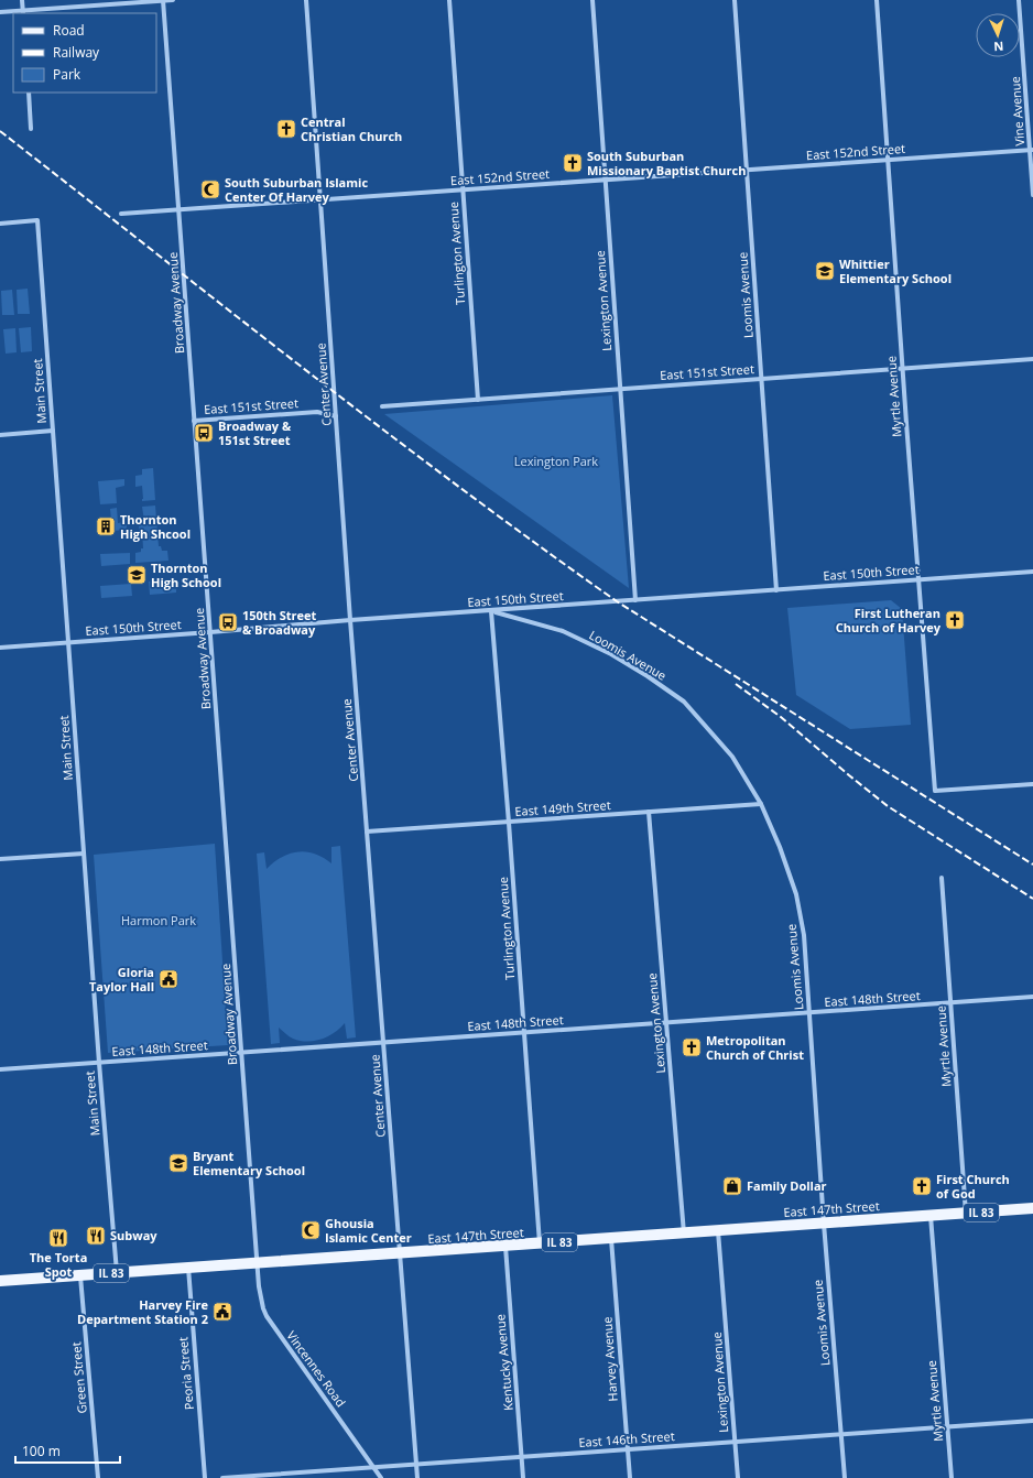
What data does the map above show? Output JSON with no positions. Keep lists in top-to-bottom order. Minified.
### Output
{"streets":{"main road":["East 147th Street","IL 83"],"street":["Vine Avenue","East 152nd Street","Turlington Avenue","Loomis Avenue","Lexington Avenue","Broadway Avenue","East 151st Street","Center Avenue","Main Street","Myrtle Avenue","East 150th Street","East 149th Street","East 148th Street","Harvey Avenue","Kentucky Avenue","Vincennes Road","Peoria Street","Green Street","East 146th Street"]},"crossings":[["Vine Avenue","East 152nd Street"],["East 152nd Street","Turlington Avenue"],["East 152nd Street","Loomis Avenue"],["East 152nd Street","Lexington Avenue"],["East 152nd Street","Broadway Avenue"],["East 152nd Street","Center Avenue"],["East 152nd Street","Myrtle Avenue"],["Turlington Avenue","Loomis Avenue"],["Turlington Avenue","East 151st Street"],["Turlington Avenue","East 150th Street"],["Turlington Avenue","East 149th Street"],["Turlington Avenue","East 148th Street"],["Turlington Avenue","East 147th Street"],["Loomis Avenue","East 151st Street"],["Loomis Avenue","East 150th Street"],["Loomis Avenue","East 149th Street"],["Loomis Avenue","East 148th Street"],["Loomis Avenue","East 147th Street"],["Loomis Avenue","East 146th Street"],["Lexington Avenue","East 151st Street"],["Lexington Avenue","East 150th Street"],["Lexington Avenue","East 149th Street"],["Lexington Avenue","East 148th Street"],["Lexington Avenue","East 147th Street"],["Lexington Avenue","East 146th Street"],["Broadway Avenue","East 151st Street"],["Broadway Avenue","East 150th Street"],["Broadway Avenue","East 148th Street"],["Broadway Avenue","East 147th Street"],["Broadway Avenue","Vincennes Road"],["East 151st Street","Center Avenue"],["East 151st Street","Myrtle Avenue"],["Center Avenue","East 150th Street"],["Center Avenue","East 149th Street"],["Center Avenue","East 148th Street"],["Center Avenue","East 147th Street"],["Center Avenue","East 146th Street"],["Main Street","East 150th Street"],["Main Street","East 148th Street"],["Main Street","East 147th Street"],["Myrtle Avenue","East 150th Street"],["Myrtle Avenue","East 148th Street"],["Myrtle Avenue","East 147th Street"],["Myrtle Avenue","East 146th Street"],["East 147th Street","Harvey Avenue"],["East 147th Street","Kentucky Avenue"],["East 147th Street","Vincennes Road"],["East 147th Street","Peoria Street"],["East 147th Street","Green Street"],["Harvey Avenue","East 146th Street"],["Kentucky Avenue","East 146th Street"],["Vincennes Road","East 146th Street"]],"parks":["Lexington Park","Harmon Park"],"places":{"church":["Central Christian Church","South Suburban Missionary Baptist Church","First Lutheran Church of Harvey","Metropolitan Church of Christ","First Church of God"],"mosque":["South Suburban Islamic Center Of Harvey","Ghousia Islamic Center"],"school or university":["Whittier Elementary School","Thornton High School","Bryant Elementary School"],"bus stop":["Broadway & 151st Street","150th Street & Broadway"],"building":["Thornton High Shcool"],"public building":["Gloria Taylor Hall","Harvey Fire Department Station 2"],"shop":["Family Dollar"],"restaurant":["Subway","The Torta Spot"]},"legend":["Road","Railway","Park"],"scale_bar":"100 m","north":"bottom"}
